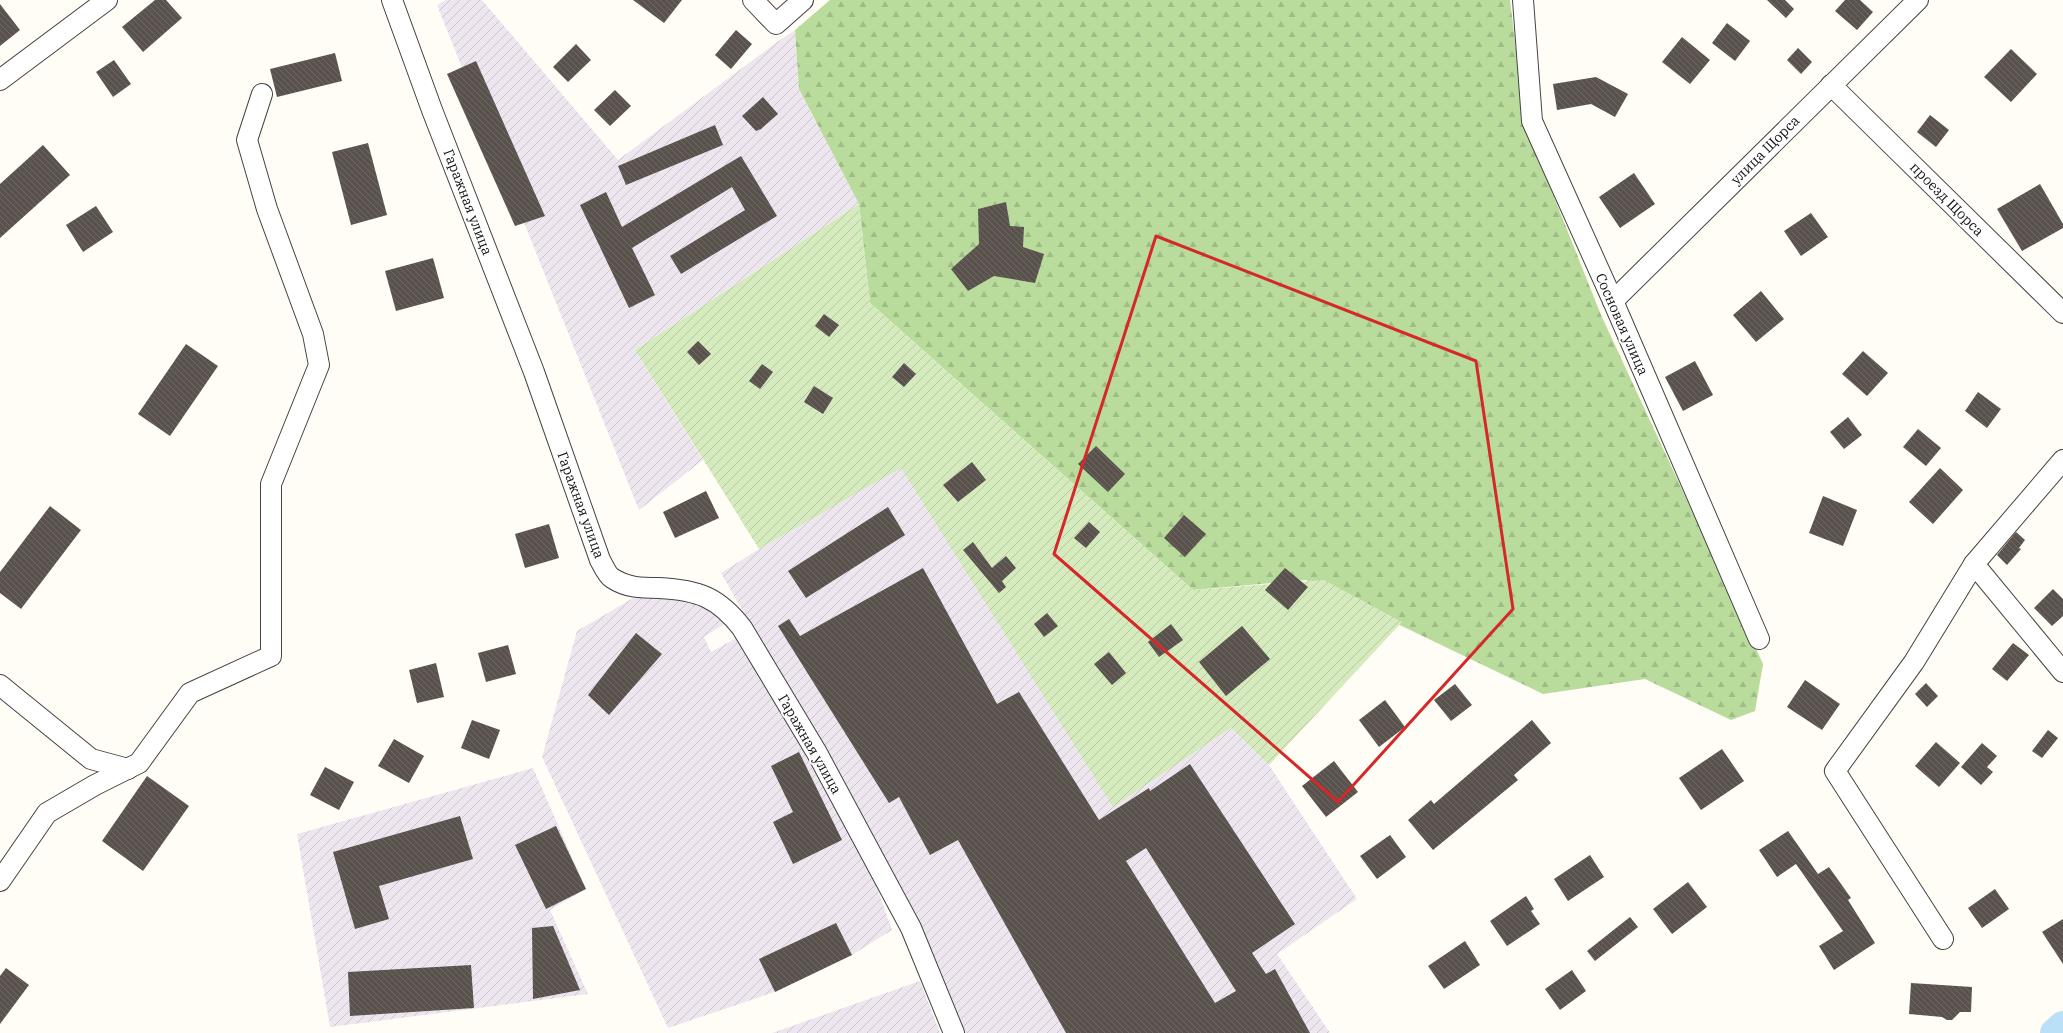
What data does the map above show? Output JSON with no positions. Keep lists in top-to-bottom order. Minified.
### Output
{"streets":{"street":["улица Щорса","проезд Щорса","Гаражная улица","Сосновая улица"]},"crossings":[["улица Щорса","проезд Щорса"],["улица Щорса","Сосновая улица"]]}
